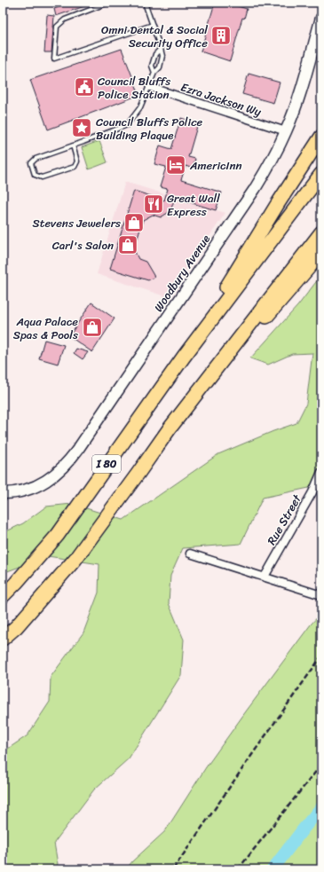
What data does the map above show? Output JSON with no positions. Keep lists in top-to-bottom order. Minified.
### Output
{"streets":{"highway":["I 80"],"main road":["Woodbury Avenue"],"street":["Ezra Jackson Wy","Rue Street"]},"crossings":[["Ezra Jackson Wy","Woodbury Avenue"]],"places":{"building":["Omni Dental & Social Security Office"],"public building":["Council Bluffs Police Station"],"place":["Council Bluffs Police Building Plaque"],"hotel":["AmericInn"],"restaurant":["Great Wall Express"],"shop":["Stevens Jewelers","Carl's Salon","Aqua Palace Spas & Pools"]}}
